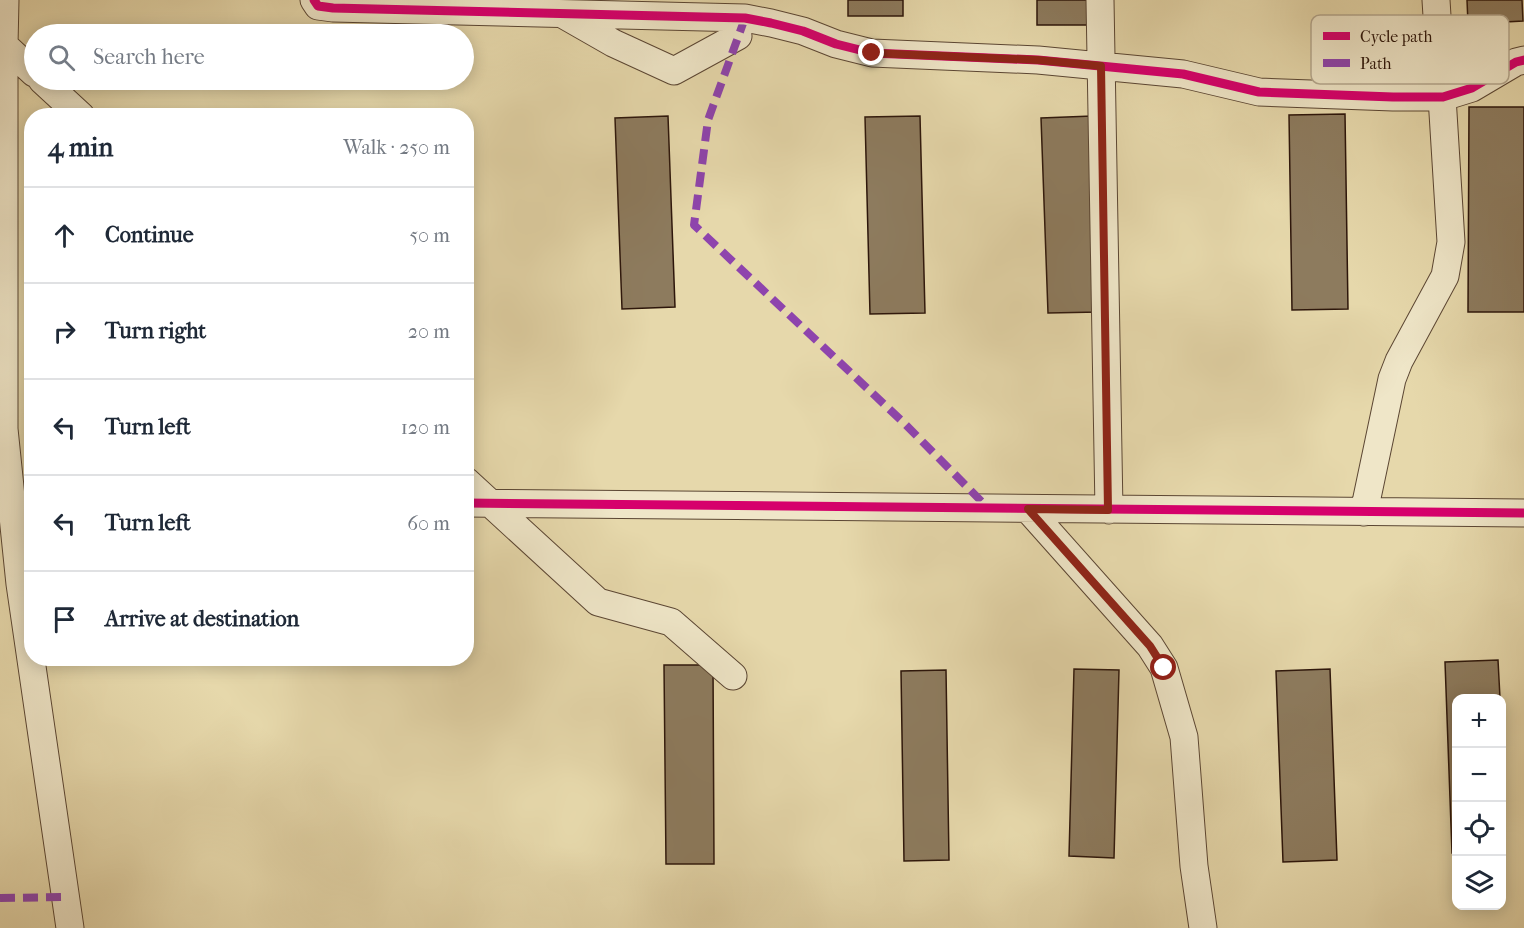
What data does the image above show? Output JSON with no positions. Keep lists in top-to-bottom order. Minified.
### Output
{"legend":["Cycle path","Path"],"page":{"search":"Search here","heading":["4 min","Walk · 250 m"],"list":[["Continue","50 m"],["Turn right","20 m"],["Turn left","120 m"],["Turn left","60 m"],"Arrive at destination"],"map_buttons":["+","−"]}}
